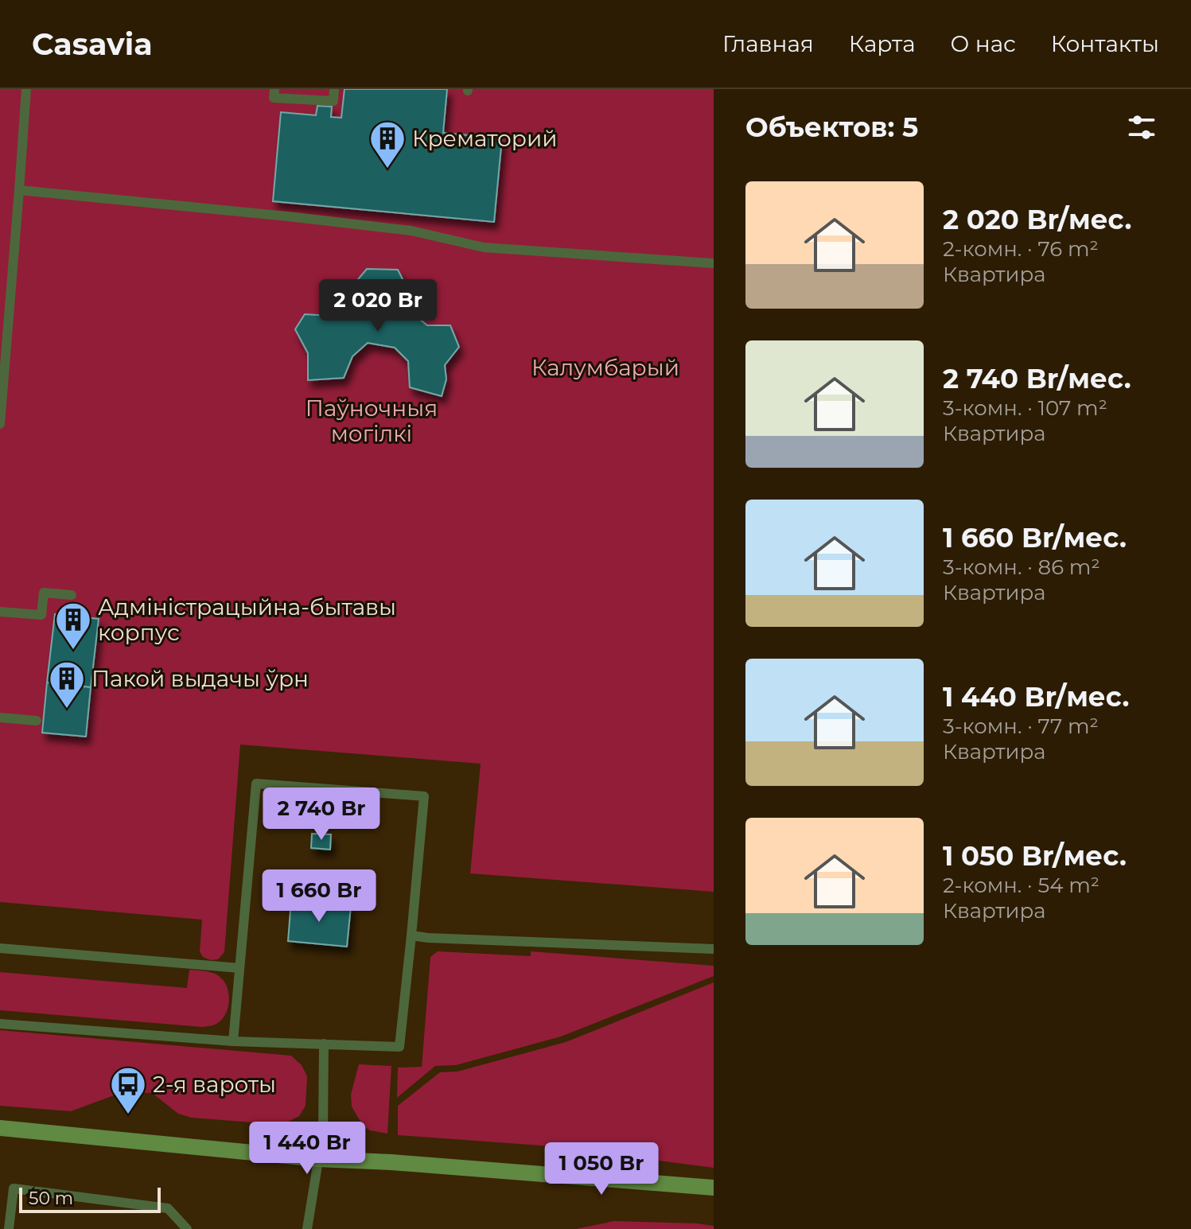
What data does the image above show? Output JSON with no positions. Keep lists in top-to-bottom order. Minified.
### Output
{"parks":["Калумбарый","Паўночныя могілкі"],"places":{"building":["Крематорий","Адміністрацыйна-бытавы корпус","Пакой выдачы ўрн"],"bus stop":["2-я вароты"]},"scale_bar":"50 m","page":{"header":"Casavia","nav":["Главная","Карта","О нас","Контакты"],"heading":"Объектов: 5","list":[{"name":"2 020 Br/мес.","note":"2-комн. · 76 m² · Квартира"},{"name":"2 740 Br/мес.","note":"3-комн. · 107 m² · Квартира"},{"name":"1 660 Br/мес.","note":"3-комн. · 86 m² · Квартира"},{"name":"1 440 Br/мес.","note":"3-комн. · 77 m² · Квартира"},{"name":"1 050 Br/мес.","note":"2-комн. · 54 m² · Квартира"}],"price":["2 020 Br","2 740 Br","1 660 Br","1 440 Br","1 050 Br"],"scale":"50 m"}}
